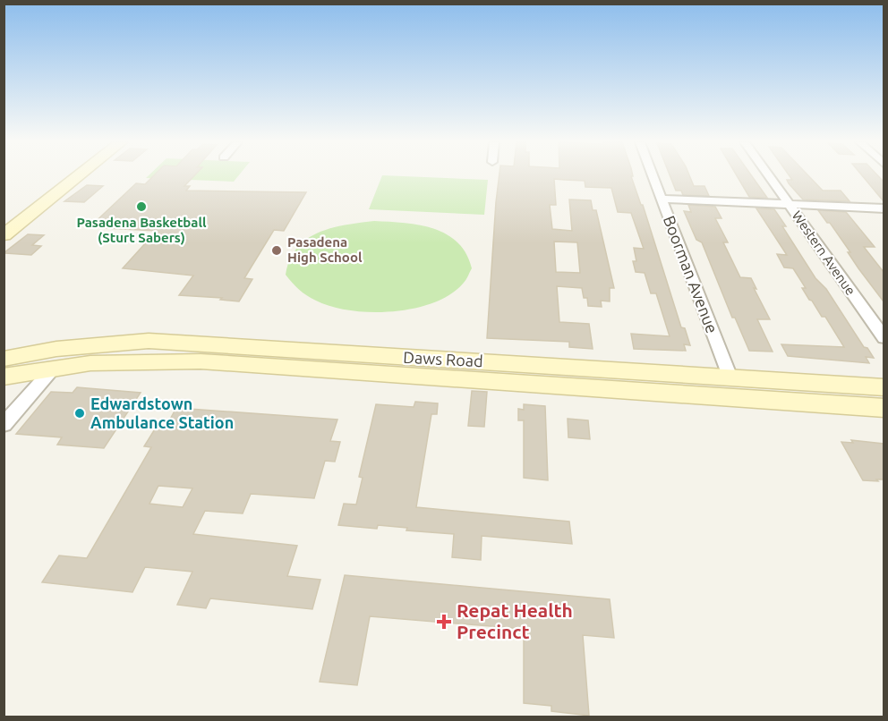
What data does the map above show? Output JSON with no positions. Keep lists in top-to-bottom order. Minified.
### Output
{"streets":{"main road":["Daws Road"],"street":["Western Avenue","Boorman Avenue"]},"crossings":[["Boorman Avenue","Daws Road"]],"places":{"other":["Pasadena Basketball (Sturt Sabers)","Pasadena High School","Edwardstown Ambulance Station"],"health":["Repat Health Precinct"]}}
